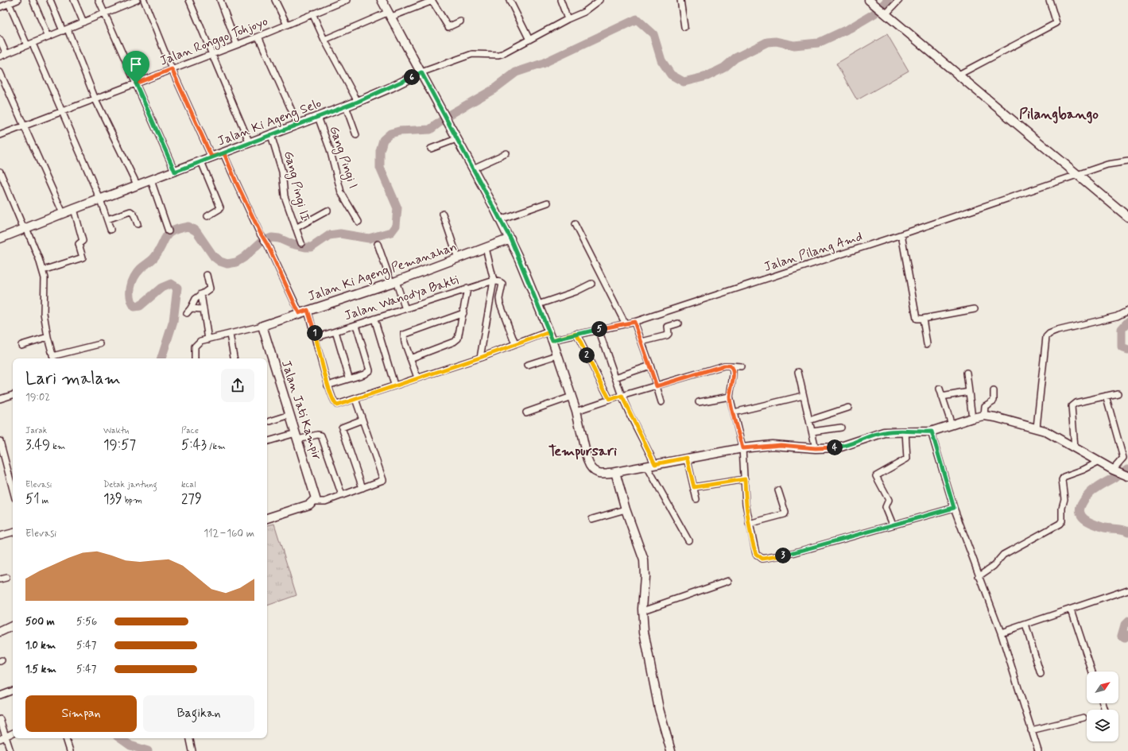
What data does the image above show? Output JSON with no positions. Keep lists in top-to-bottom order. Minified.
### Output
{"streets":{"street":["Jalan Ronggo Tohjoyo","Jalan Ki Ageng Selo","Gang Pingi I","Gang Pingi II","Jalan Pilang Amd","Jalan Ki Ageng Pemanahan","Jalan Wanodya Bakti","Jalan Jati Kampir"]},"crossings":[["Jalan Ki Ageng Selo","Gang Pingi I"],["Jalan Ki Ageng Selo","Gang Pingi II"],["Jalan Ki Ageng Pemanahan","Jalan Jati Kampir"]],"districts":["Pilangbango","Tempursari"],"north":"top right","page":{"pins":["6","5","1","2","4","3"],"heading":["Lari malam","19:02"],"stats":[["Jarak","3.49 km"],["Waktu","19:57"],["Pace","5:43 /km"],["Elevasi","51 m"],["Detak jantung","139 bpm"],["kcal","279"]],"chart":["Elevasi","112–160 m"],"list":[{"name":"500 m","note":"5:56"},{"name":"1.0 km","note":"5:47"},{"name":"1.5 km","note":"5:47"}],"buttons":["Simpan","Bagikan"]}}
